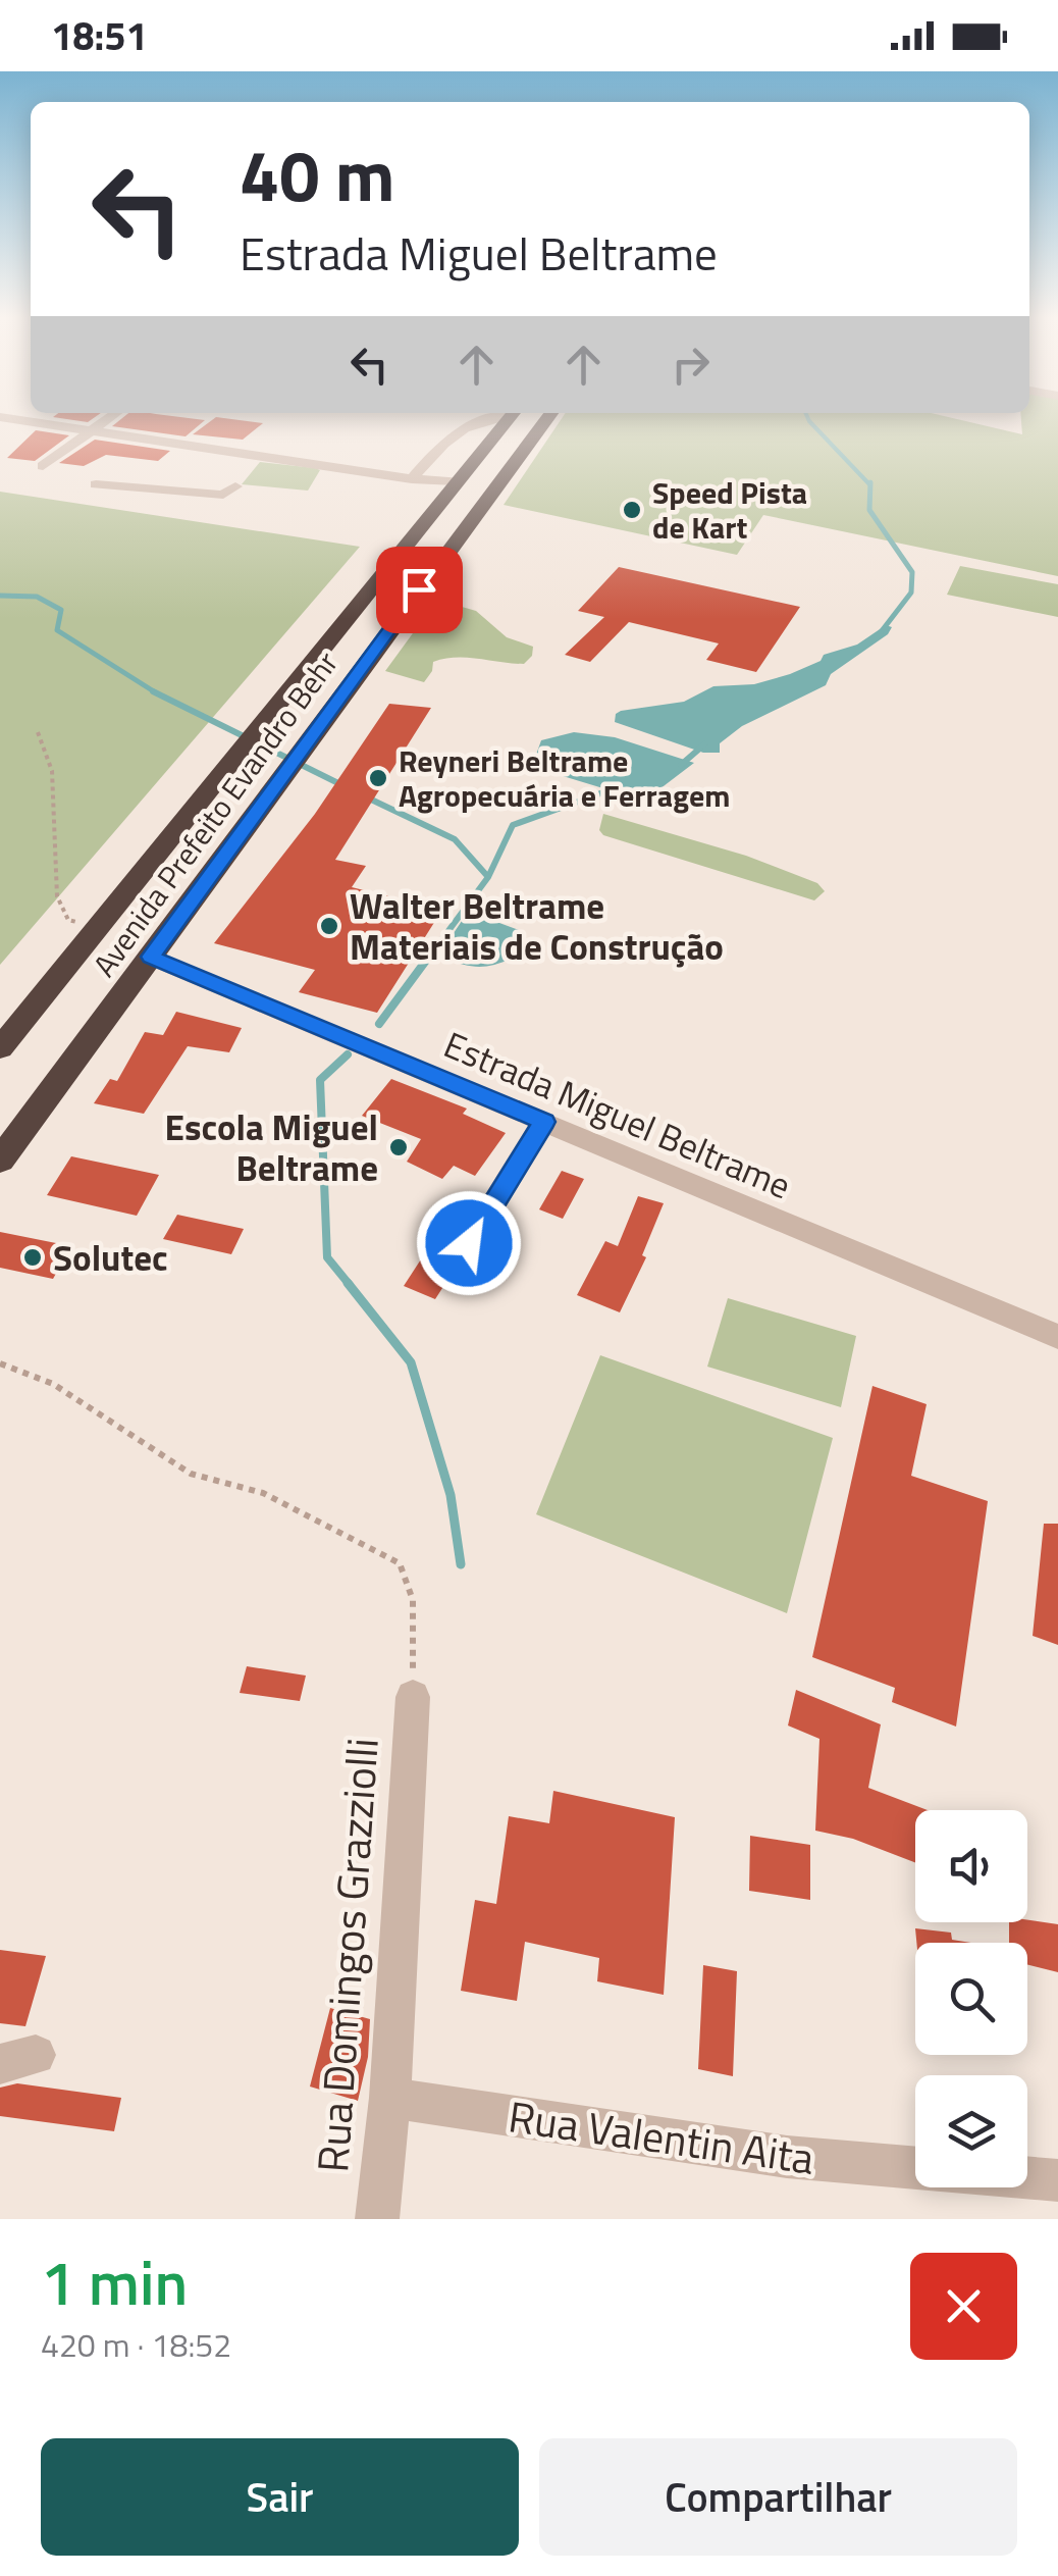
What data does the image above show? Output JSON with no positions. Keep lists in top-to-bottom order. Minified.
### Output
{"streets":{"highway":["Avenida Prefeito Evandro Behr"],"street":["Estrada Miguel Beltrame","Rua Domingos Grazziolli","Rua Valentin Aita"]},"crossings":[["Avenida Prefeito Evandro Behr","Estrada Miguel Beltrame"],["Rua Domingos Grazziolli","Rua Valentin Aita"]],"places":["Speed Pista de Kart","Reyneri Beltrame Agropecuária e Ferragem","Walter Beltrame Materiais de Construção","Escola Miguel Beltrame","Solutec"],"page":{"status":"18:51","turn":["40 m","Estrada Miguel Beltrame"],"heading":["1 min","420 m · 18:52"],"buttons":["Sair","Compartilhar"]}}
